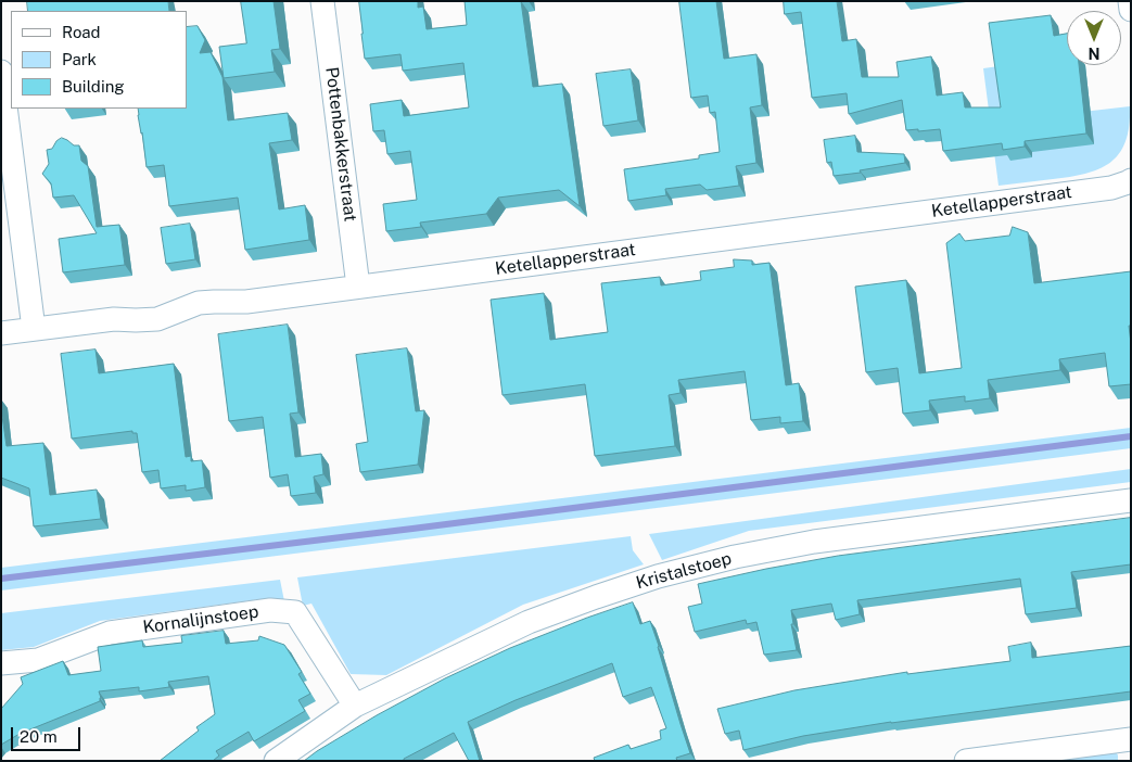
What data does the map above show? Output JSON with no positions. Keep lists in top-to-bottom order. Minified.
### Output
{"streets":{"street":["Pottenbakkerstraat","Ketellapperstraat","Kristalstoep","Kornalijnstoep"]},"crossings":[["Pottenbakkerstraat","Ketellapperstraat"],["Kristalstoep","Kornalijnstoep"]],"legend":["Road","Park","Building"],"scale_bar":"20 m","north":"bottom"}
